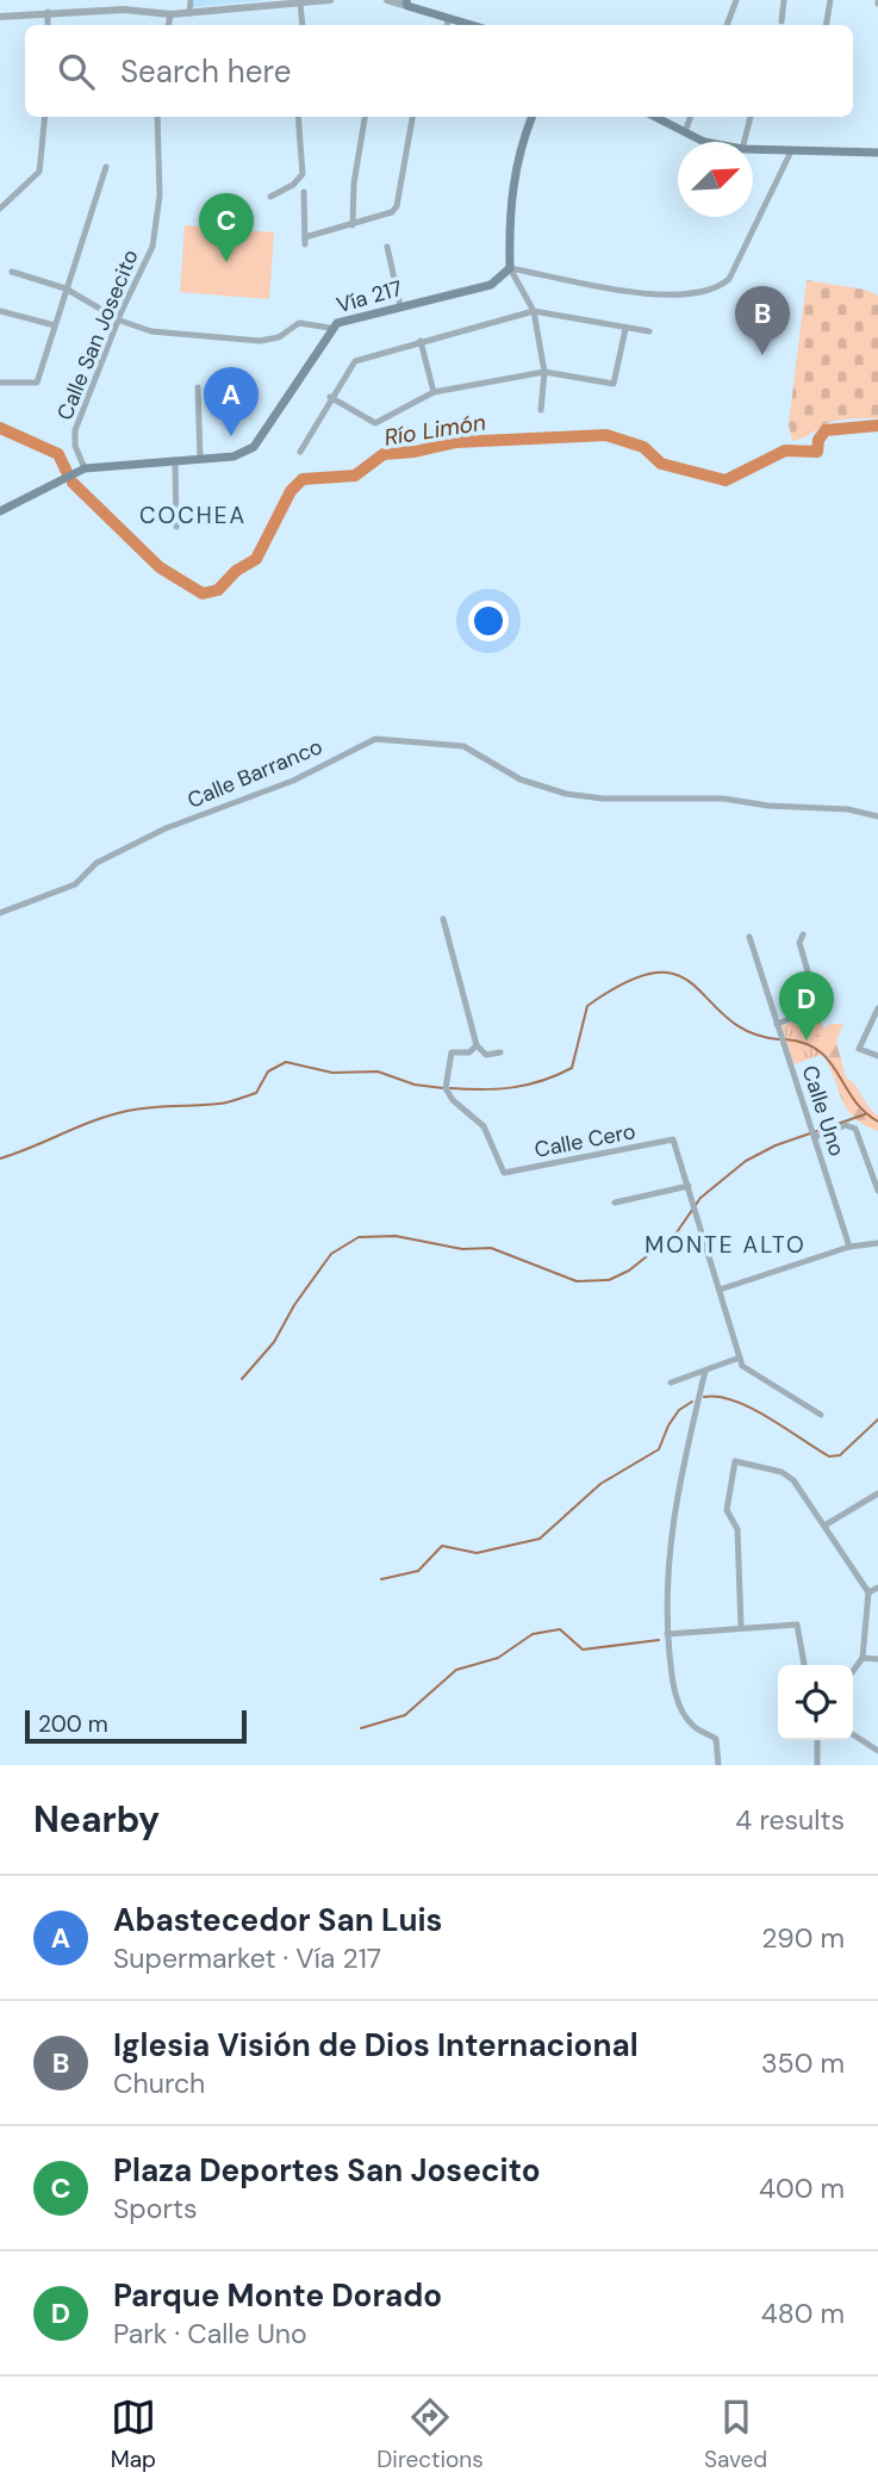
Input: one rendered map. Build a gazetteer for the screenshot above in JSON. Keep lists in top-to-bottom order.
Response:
{
  "streets": {
    "main road": ["Vía 217"],
    "street": [
      "Calle San Josecito",
      "Calle Barranco",
      "Calle Uno",
      "Calle Cero"
    ]
  },
  "crossings": [
    ["Vía 217", "Calle San Josecito"]
  ],
  "districts": ["COCHEA", "MONTE ALTO"],
  "water": ["Río Limón"],
  "scale_bar": "200 m",
  "north": "top right",
  "page": {
    "search": "Search here",
    "pins": [
      "C",
      "B",
      "A",
      "D"
    ],
    "scale": "200 m",
    "heading": ["Nearby", "4 results"],
    "list": [
      {
        "mark": "A",
        "name": "Abastecedor San Luis",
        "note": "Supermarket · Vía 217",
        "value": "290 m"
      },
      {
        "mark": "B",
        "name": "Iglesia Visión de Dios Internacional",
        "note": "Church",
        "value": "350 m"
      },
      {
        "mark": "C",
        "name": "Plaza Deportes San Josecito",
        "note": "Sports",
        "value": "400 m"
      },
      {
        "mark": "D",
        "name": "Parque Monte Dorado",
        "note": "Park · Calle Uno",
        "value": "480 m"
      }
    ],
    "nav": ["Map", "Directions", "Saved"]
  }
}
